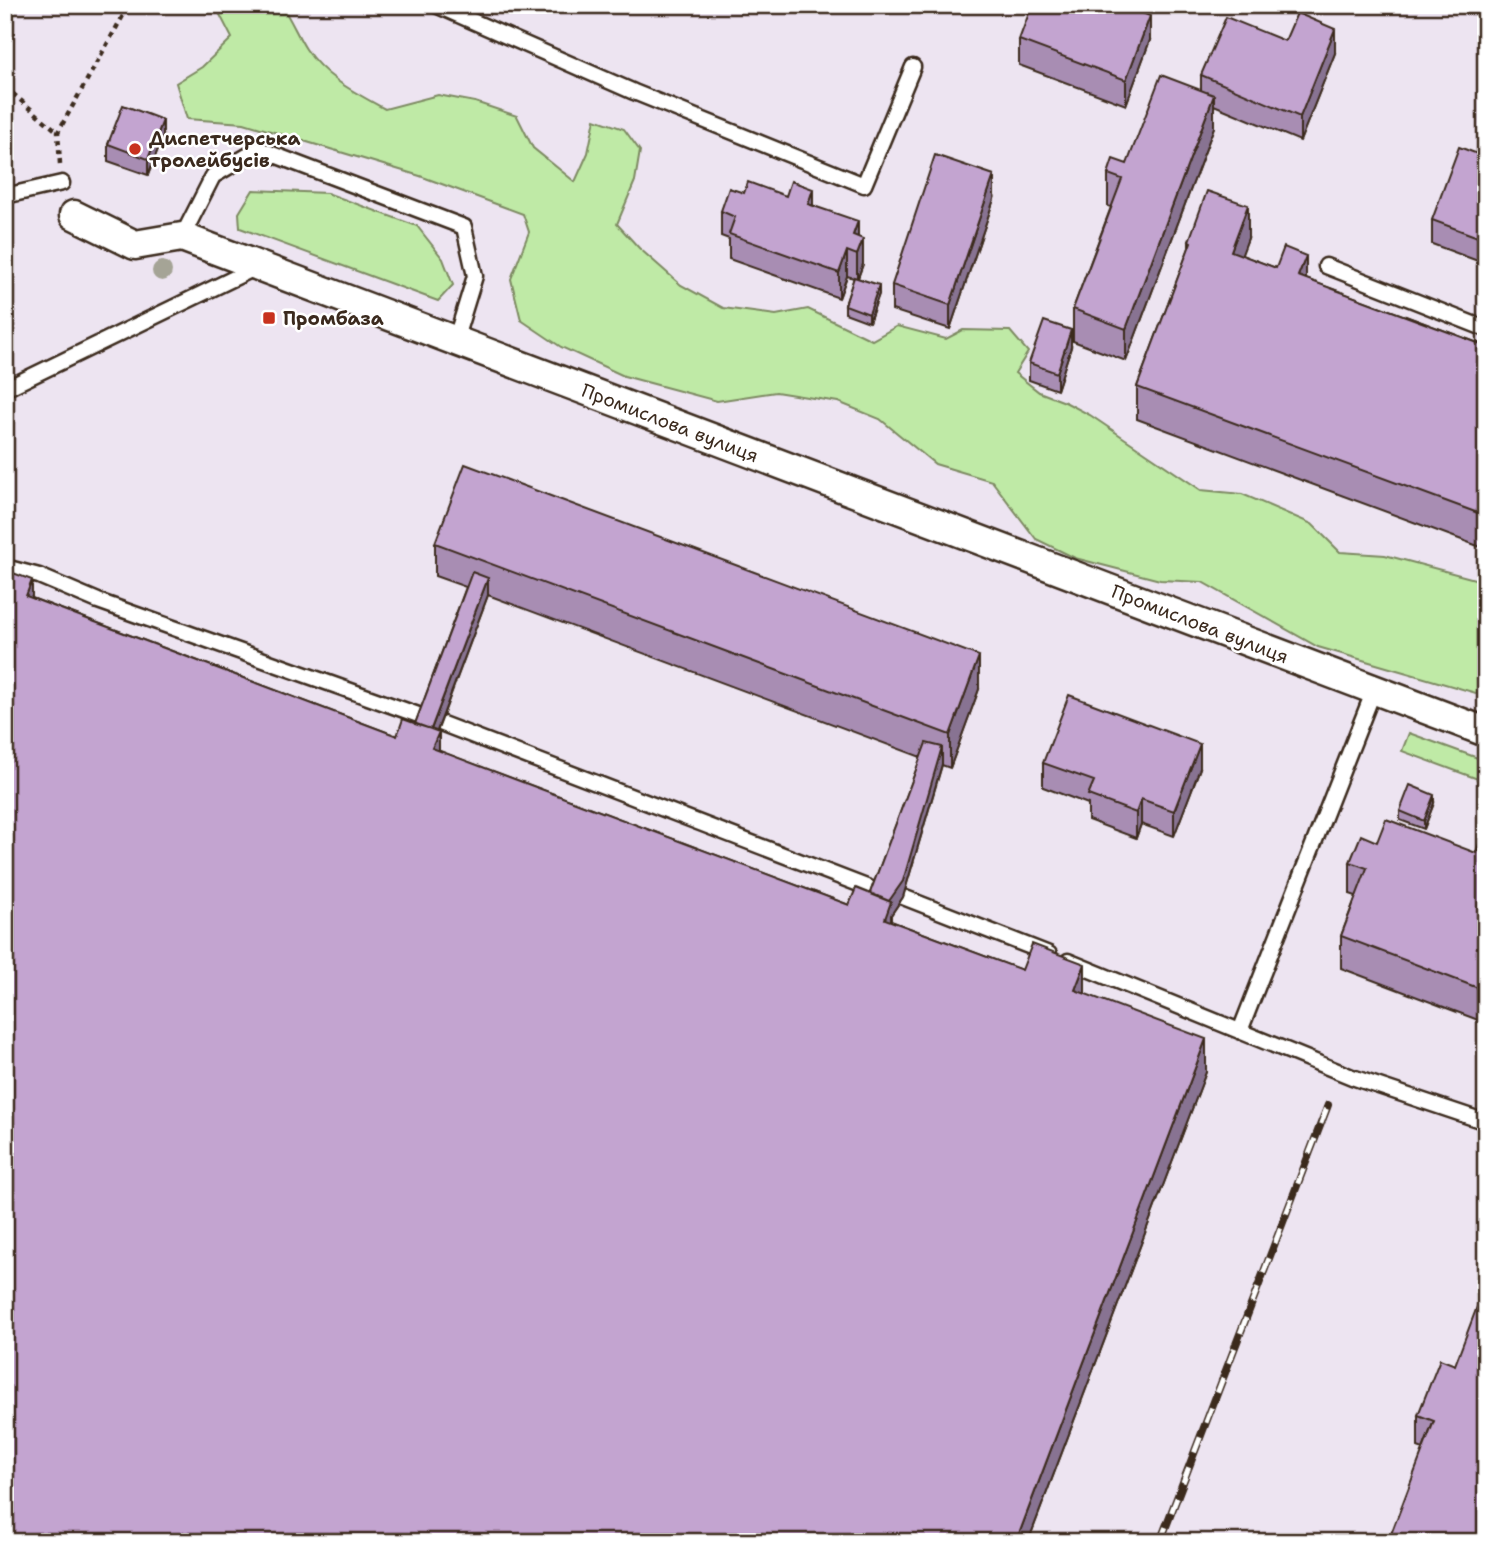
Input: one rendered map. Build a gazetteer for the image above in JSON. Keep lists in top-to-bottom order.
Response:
{
  "streets": {
    "street": ["Промислова вулиця"]
  },
  "places": {
    "other": ["Диспетчерська тролейбусів"],
    "transit": ["Промбаза"]
  }
}
